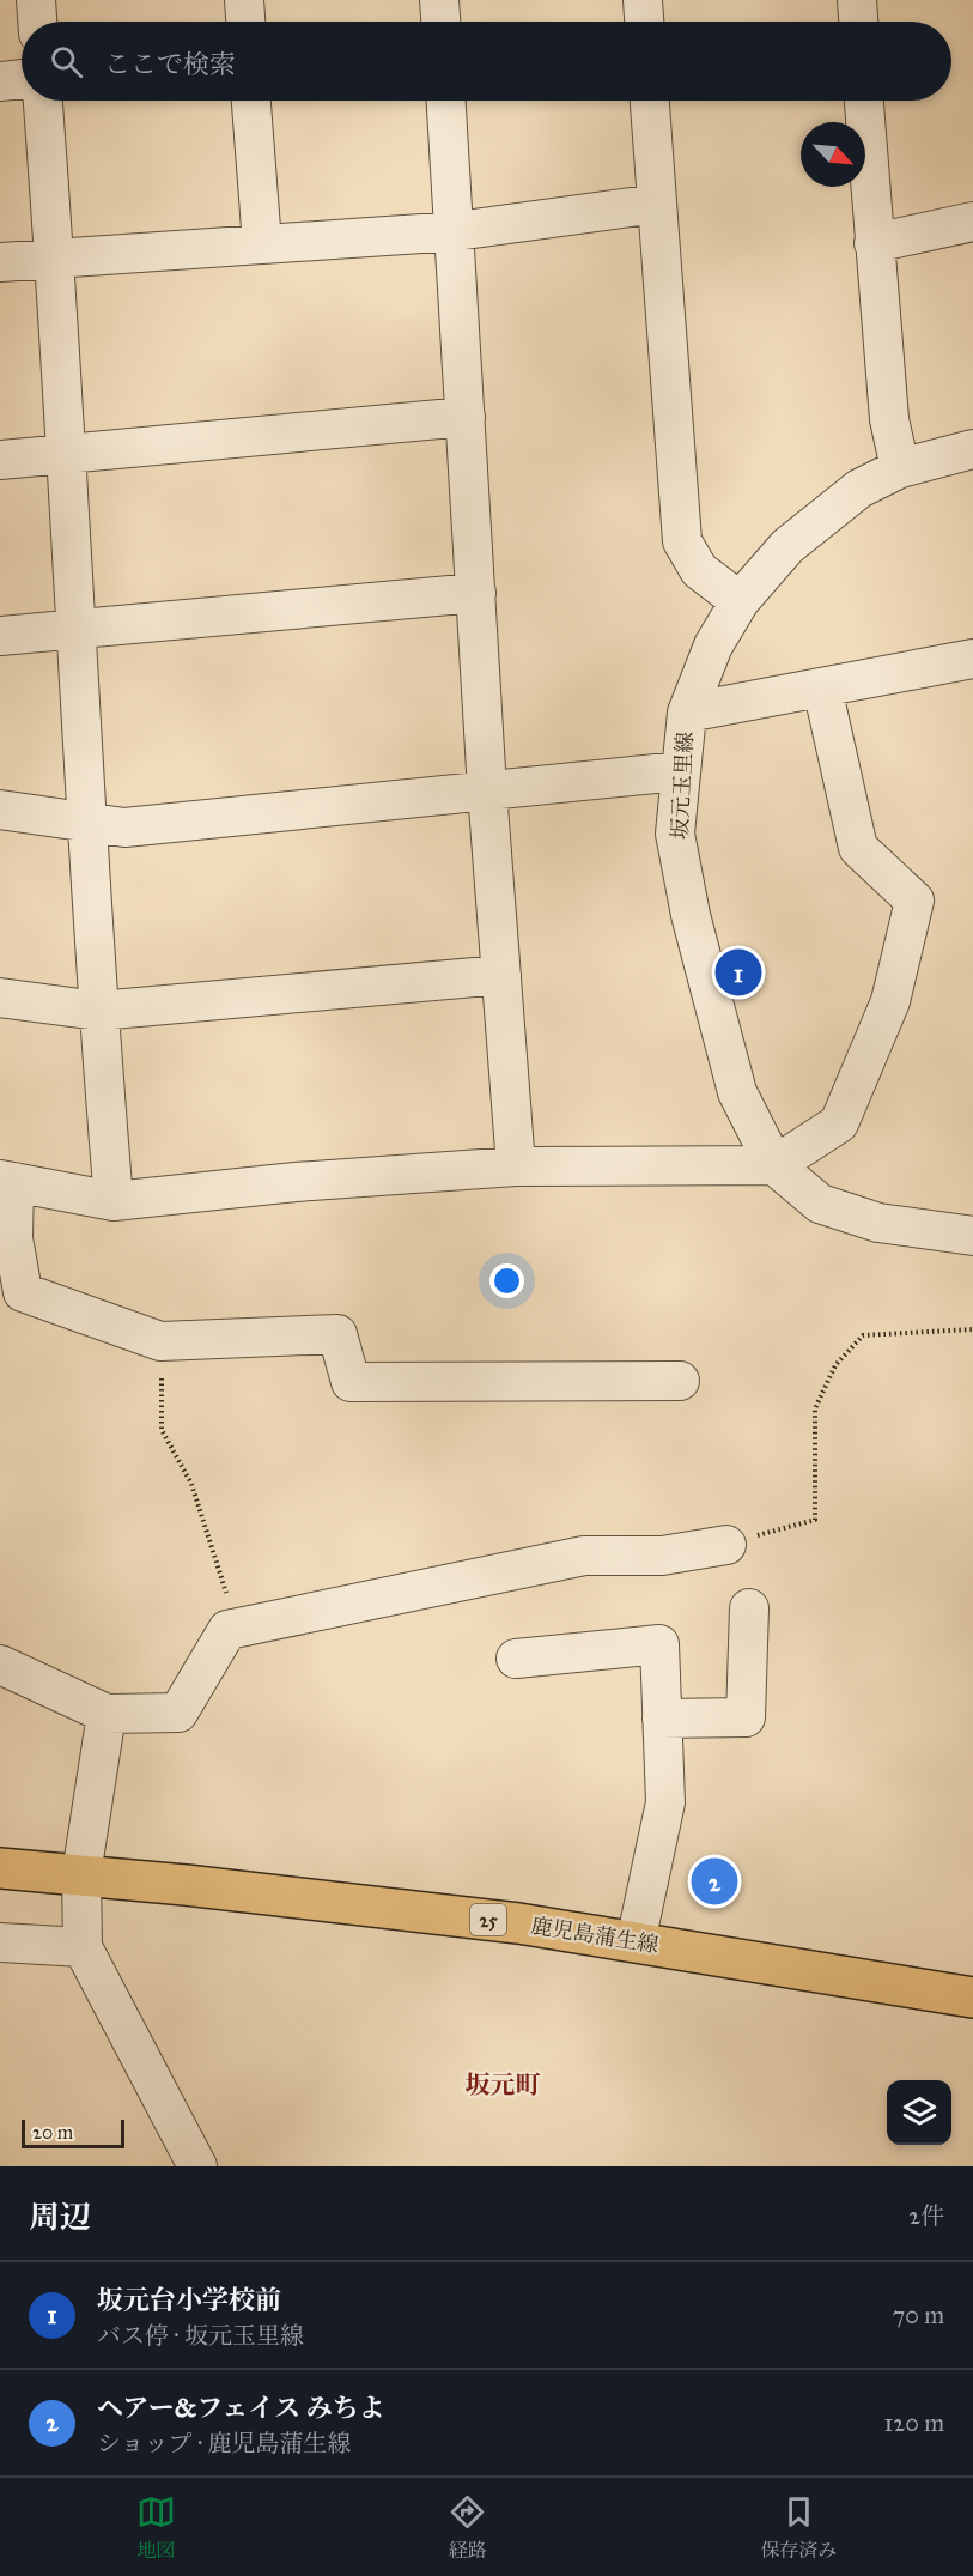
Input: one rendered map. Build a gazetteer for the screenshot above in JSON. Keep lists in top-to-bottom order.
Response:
{
  "streets": {
    "main road": ["25", "鹿児島蒲生線"],
    "street": ["坂元玉里線"]
  },
  "districts": ["坂元町"],
  "scale_bar": "20 m",
  "north": "bottom right",
  "page": {
    "search": "ここで検索",
    "pins": ["1", "2"],
    "scale": "20 m",
    "heading": ["周辺", "2件"],
    "list": [
      {
        "mark": "1",
        "name": "坂元台小学校前",
        "note": "バス停 · 坂元玉里線",
        "value": "70 m"
      },
      {
        "mark": "2",
        "name": "ヘアー&フェイス みちよ",
        "note": "ショップ · 鹿児島蒲生線",
        "value": "120 m"
      }
    ],
    "nav": ["地図", "経路", "保存済み"]
  }
}
